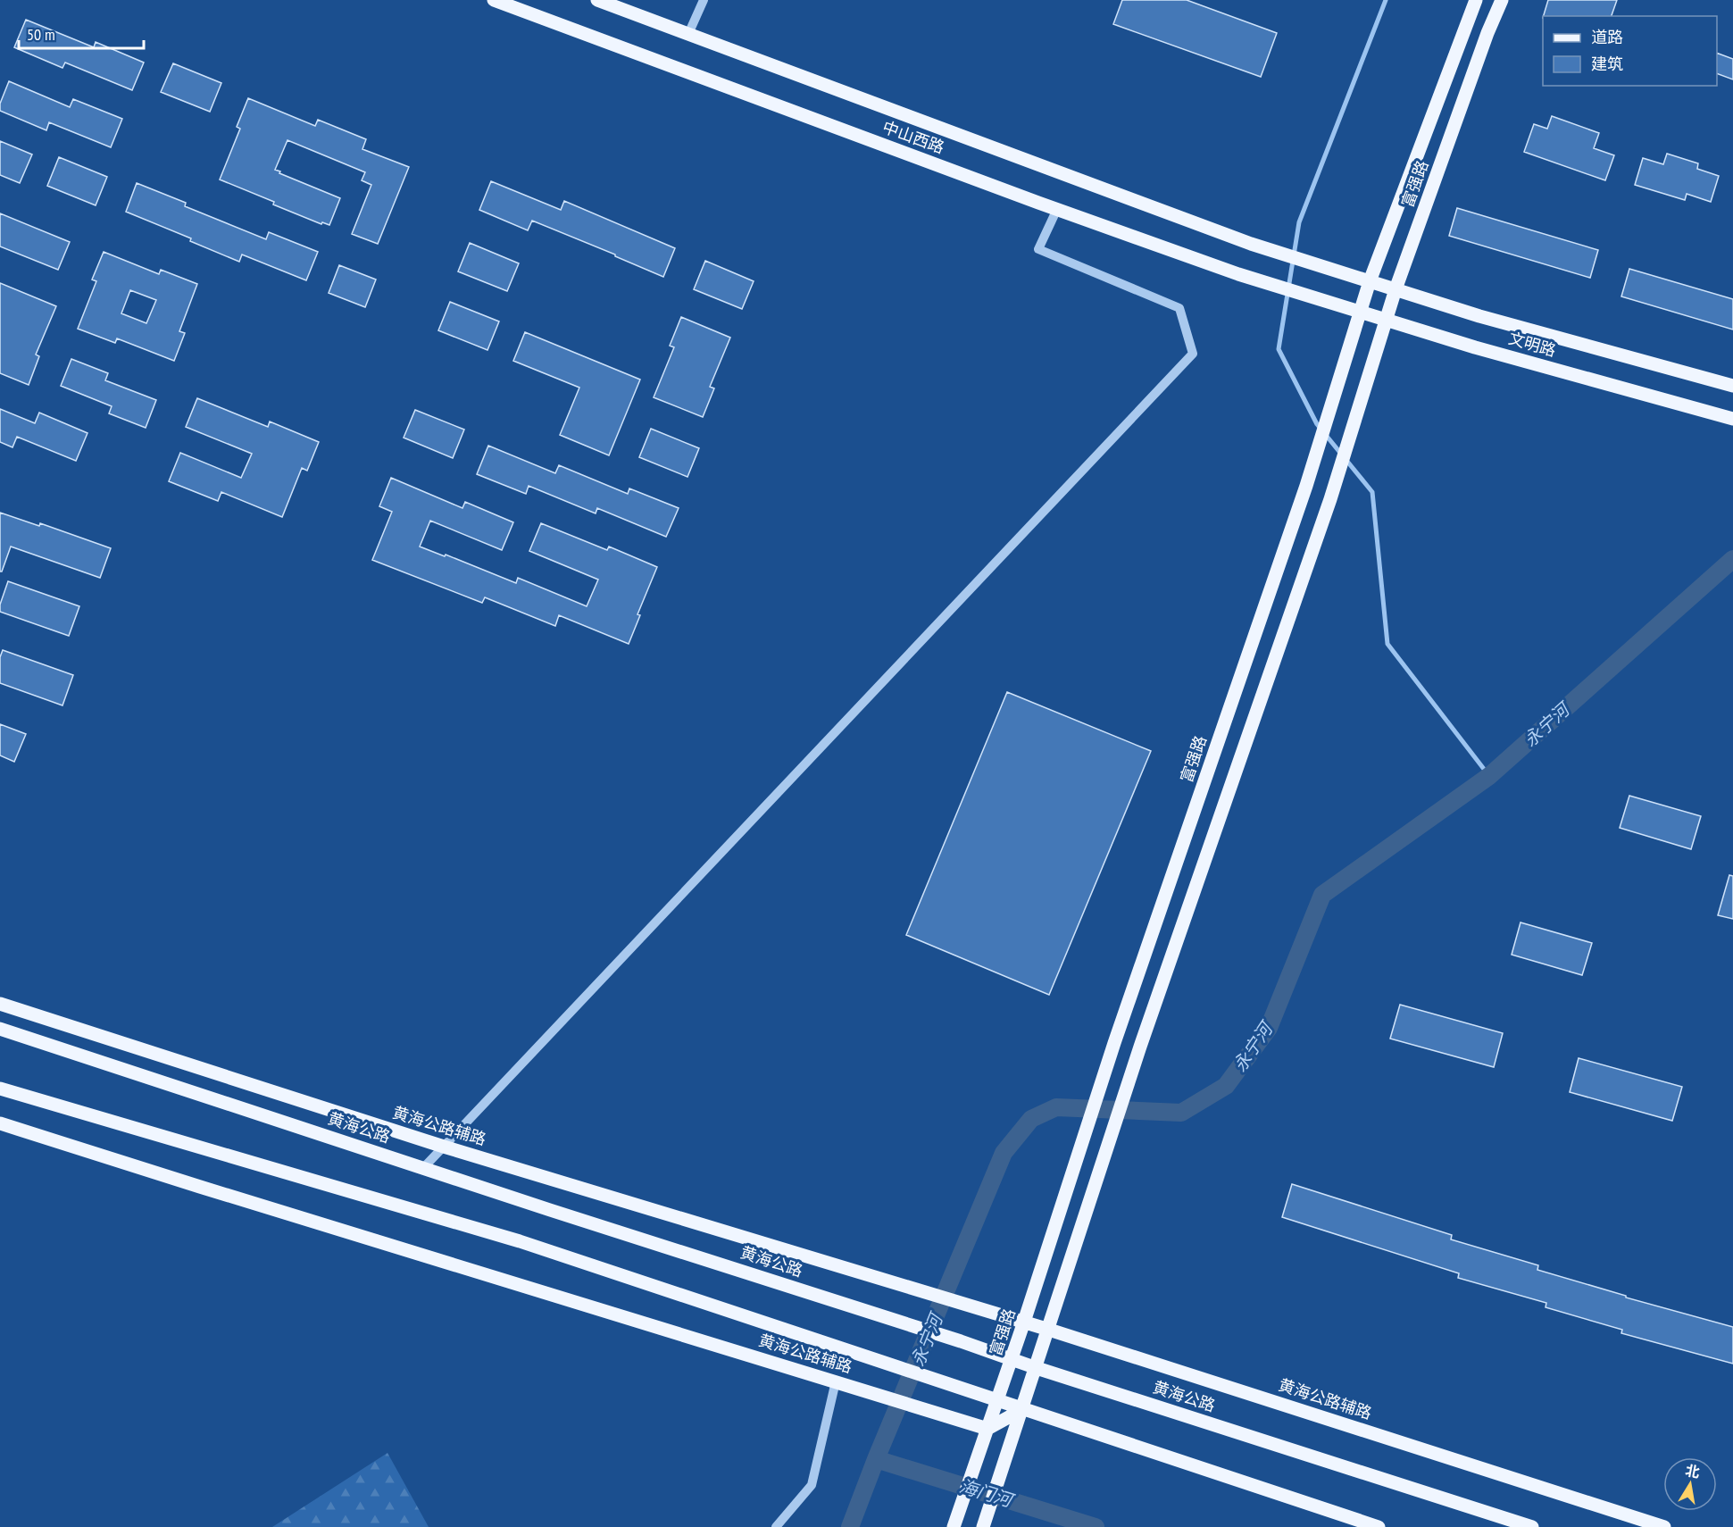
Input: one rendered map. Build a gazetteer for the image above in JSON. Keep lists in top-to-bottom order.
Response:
{
  "streets": {
    "main road": [
      "中山西路",
      "富强路",
      "文明路",
      "黄海公路辅路",
      "黄海公路"
    ]
  },
  "crossings": [
    ["中山西路", "文明路"],
    ["富强路", "文明路"],
    ["富强路", "黄海公路辅路"],
    ["富强路", "黄海公路"]
  ],
  "water": ["永宁河", "海门河"],
  "legend": ["道路", "建筑"],
  "scale_bar": "50 m",
  "north": "top"
}
